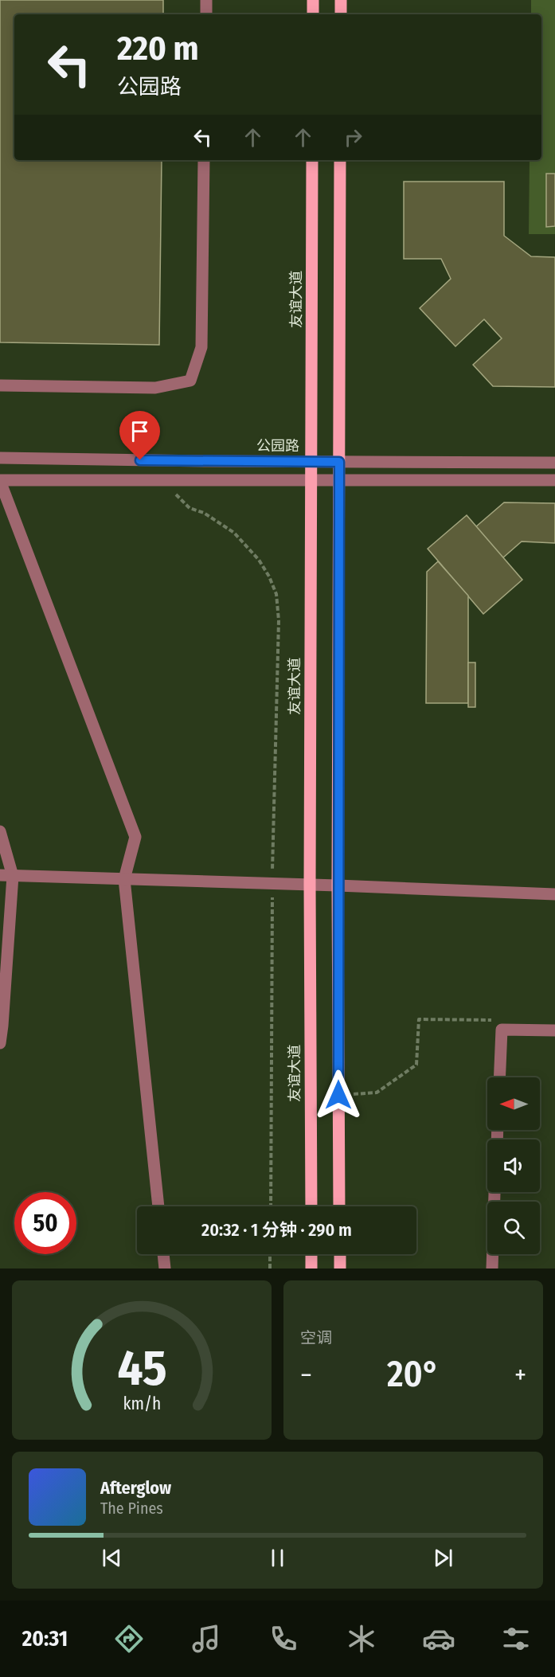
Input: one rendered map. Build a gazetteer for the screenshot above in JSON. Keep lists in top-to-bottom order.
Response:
{
  "streets": {
    "main road": ["友谊大道"],
    "street": ["公园路"]
  },
  "crossings": [
    ["友谊大道", "公园路"]
  ],
  "north": "left",
  "page": {
    "turn": ["220 m", "公园路"],
    "limit": "50",
    "trip": "20:32 · 1 分钟 · 290 m",
    "tile": "空调",
    "heat": ["−", "20°", "+"],
    "song": ["Afterglow", "The Pines"],
    "tabs": "20:31",
    "gauge": ["45", "km/h"]
  }
}
